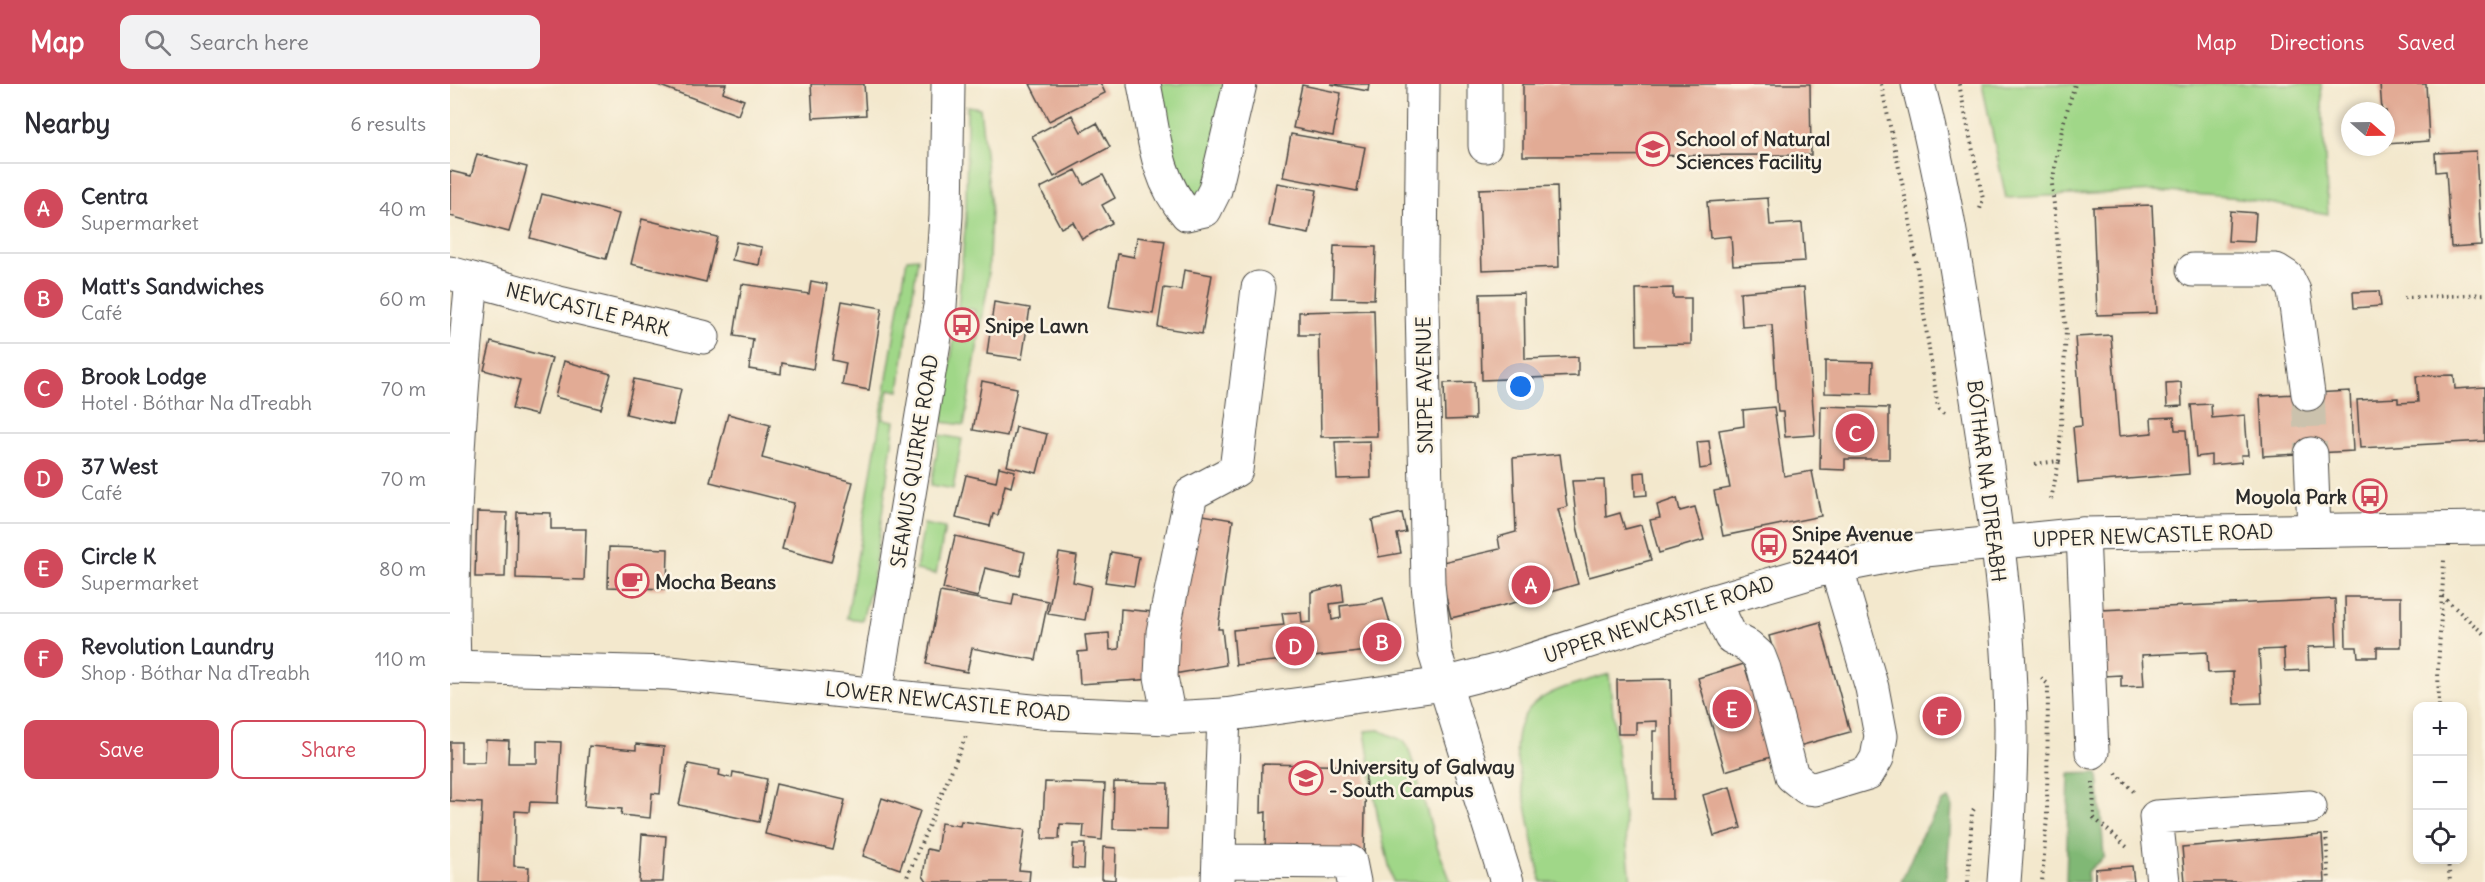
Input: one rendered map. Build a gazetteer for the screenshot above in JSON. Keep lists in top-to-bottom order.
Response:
{
  "streets": {
    "main road": [
      "NEWCASTLE PARK",
      "SNIPE AVENUE",
      "SEAMUS QUIRKE ROAD",
      "BÓTHAR NA DTREABH",
      "UPPER NEWCASTLE ROAD",
      "LOWER NEWCASTLE ROAD"
    ]
  },
  "crossings": [
    ["NEWCASTLE PARK", "LOWER NEWCASTLE ROAD"],
    ["SNIPE AVENUE", "UPPER NEWCASTLE ROAD"],
    ["SNIPE AVENUE", "LOWER NEWCASTLE ROAD"],
    ["SEAMUS QUIRKE ROAD", "LOWER NEWCASTLE ROAD"],
    ["BÓTHAR NA DTREABH", "UPPER NEWCASTLE ROAD"],
    ["UPPER NEWCASTLE ROAD", "LOWER NEWCASTLE ROAD"]
  ],
  "places": {
    "school or university": ["School of Natural Sciences Facility", "University of Galway - South Campus"],
    "bus stop": ["Snipe Lawn", "Moyola Park", "Snipe Avenue 524401"],
    "cafe": ["Mocha Beans"]
  },
  "north": "right",
  "page": {
    "header": "Map",
    "search": "Search here",
    "nav": ["Map", "Directions", "Saved"],
    "heading": ["Nearby", "6 results"],
    "list": [
      {
        "mark": "A",
        "name": "Centra",
        "note": "Supermarket",
        "value": "40 m"
      },
      {
        "mark": "B",
        "name": "Matt's Sandwiches",
        "note": "Café",
        "value": "60 m"
      },
      {
        "mark": "C",
        "name": "Brook Lodge",
        "note": "Hotel · Bóthar Na dTreabh",
        "value": "70 m"
      },
      {
        "mark": "D",
        "name": "37 West",
        "note": "Café",
        "value": "70 m"
      },
      {
        "mark": "E",
        "name": "Circle K",
        "note": "Supermarket",
        "value": "80 m"
      },
      {
        "mark": "F",
        "name": "Revolution Laundry",
        "note": "Shop · Bóthar Na dTreabh",
        "value": "110 m"
      }
    ],
    "pins": [
      "C",
      "A",
      "B",
      "D",
      "E",
      "F"
    ],
    "buttons": ["Save", "Share"],
    "map_buttons": ["+", "−"]
  }
}
